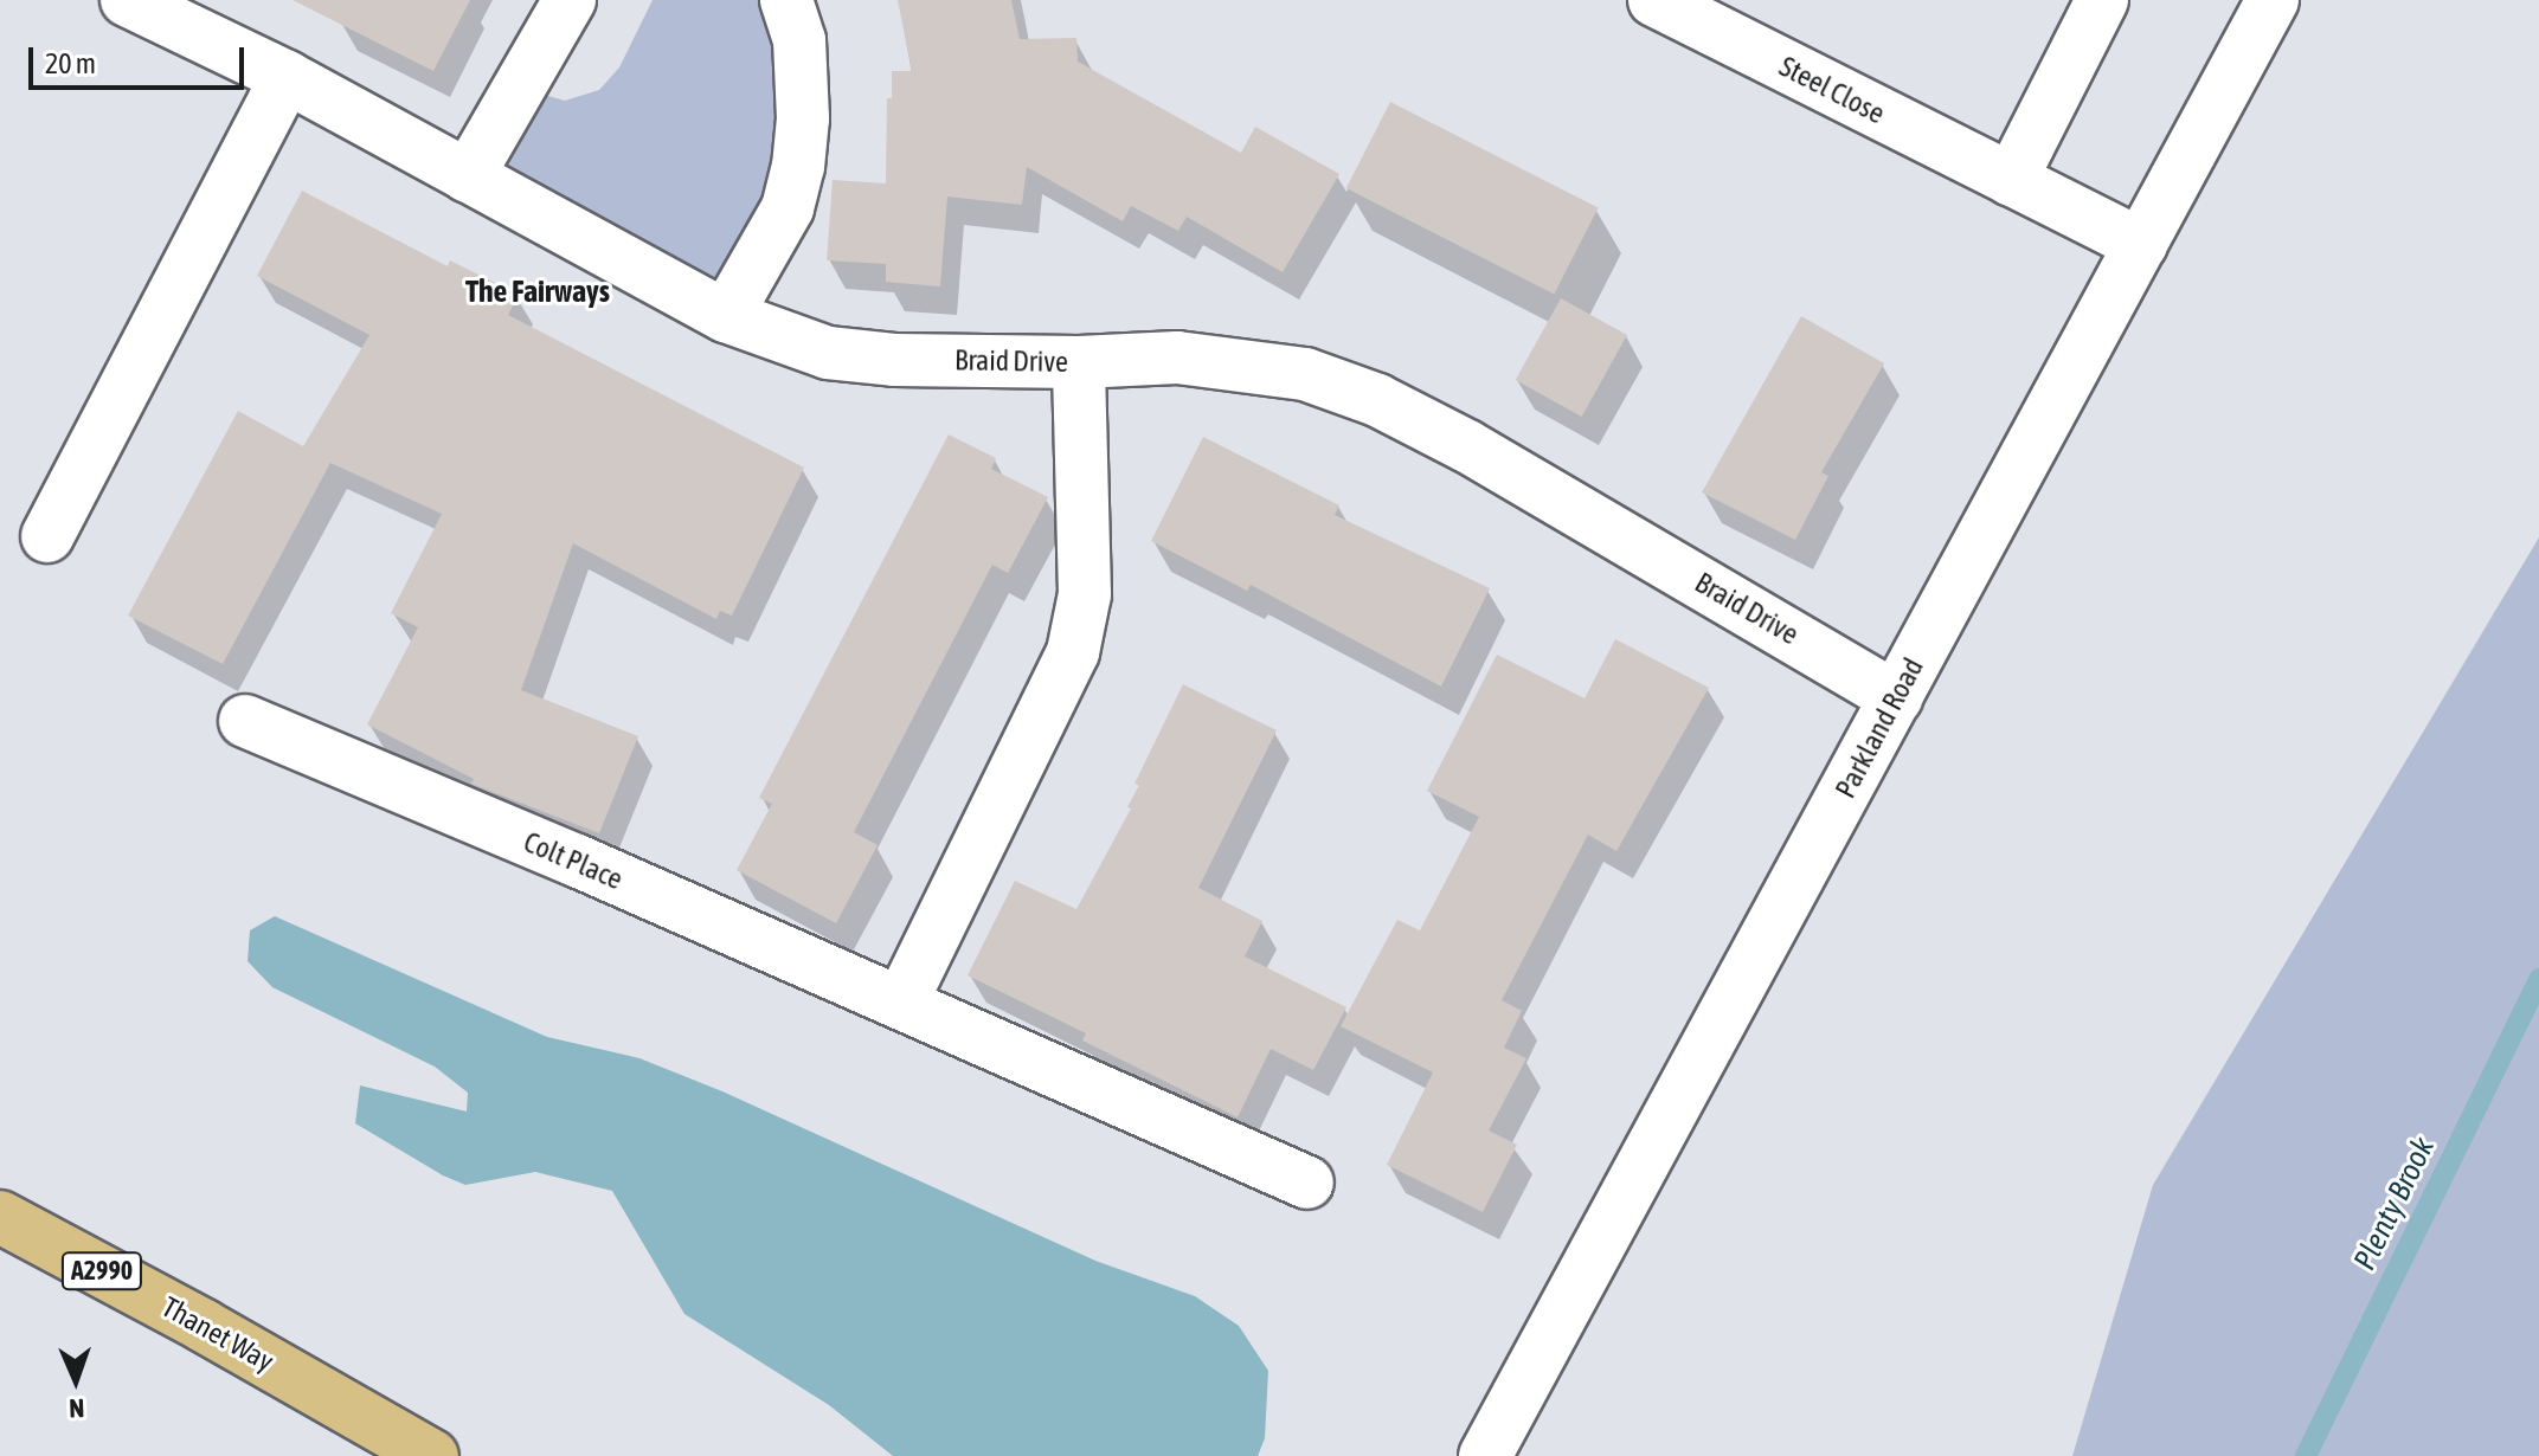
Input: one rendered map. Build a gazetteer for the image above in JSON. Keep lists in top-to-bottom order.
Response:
{
  "streets": {
    "main road": ["A2990", "Thanet Way"],
    "street": [
      "Steel Close",
      "Braid Drive",
      "Parkland Road",
      "Colt Place"
    ]
  },
  "crossings": [
    ["Steel Close", "Parkland Road"],
    ["Braid Drive", "Parkland Road"]
  ],
  "districts": ["The Fairways"],
  "water": ["Plenty Brook"],
  "scale_bar": "20 m",
  "north": "bottom"
}
